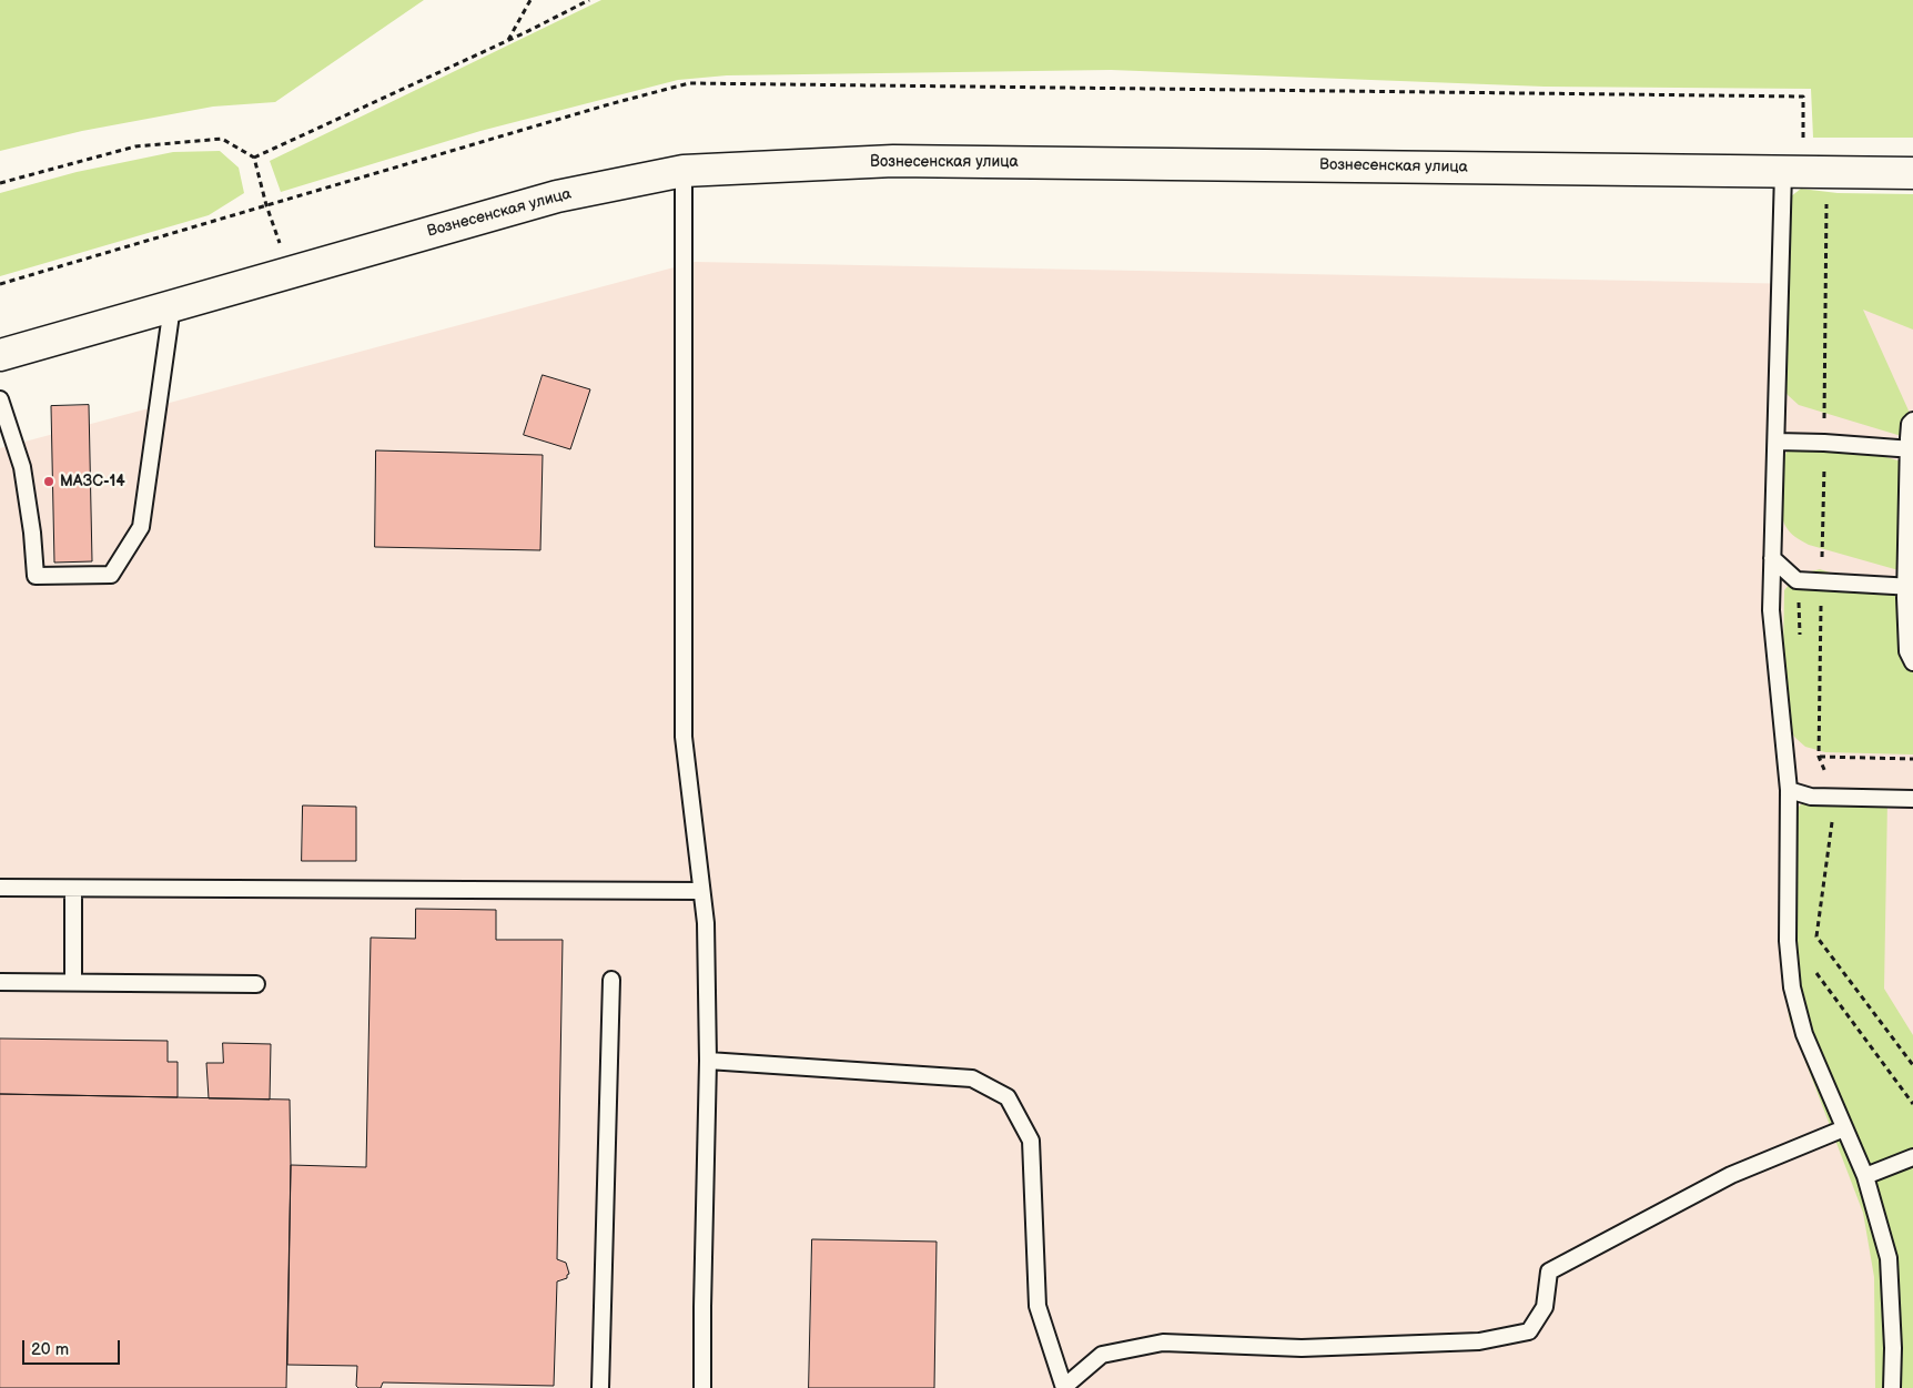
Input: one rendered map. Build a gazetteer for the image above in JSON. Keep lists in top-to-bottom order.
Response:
{
  "streets": {
    "main road": ["Вознесенская улица"]
  },
  "places": ["МАЗС-14"],
  "scale_bar": "20 m"
}
